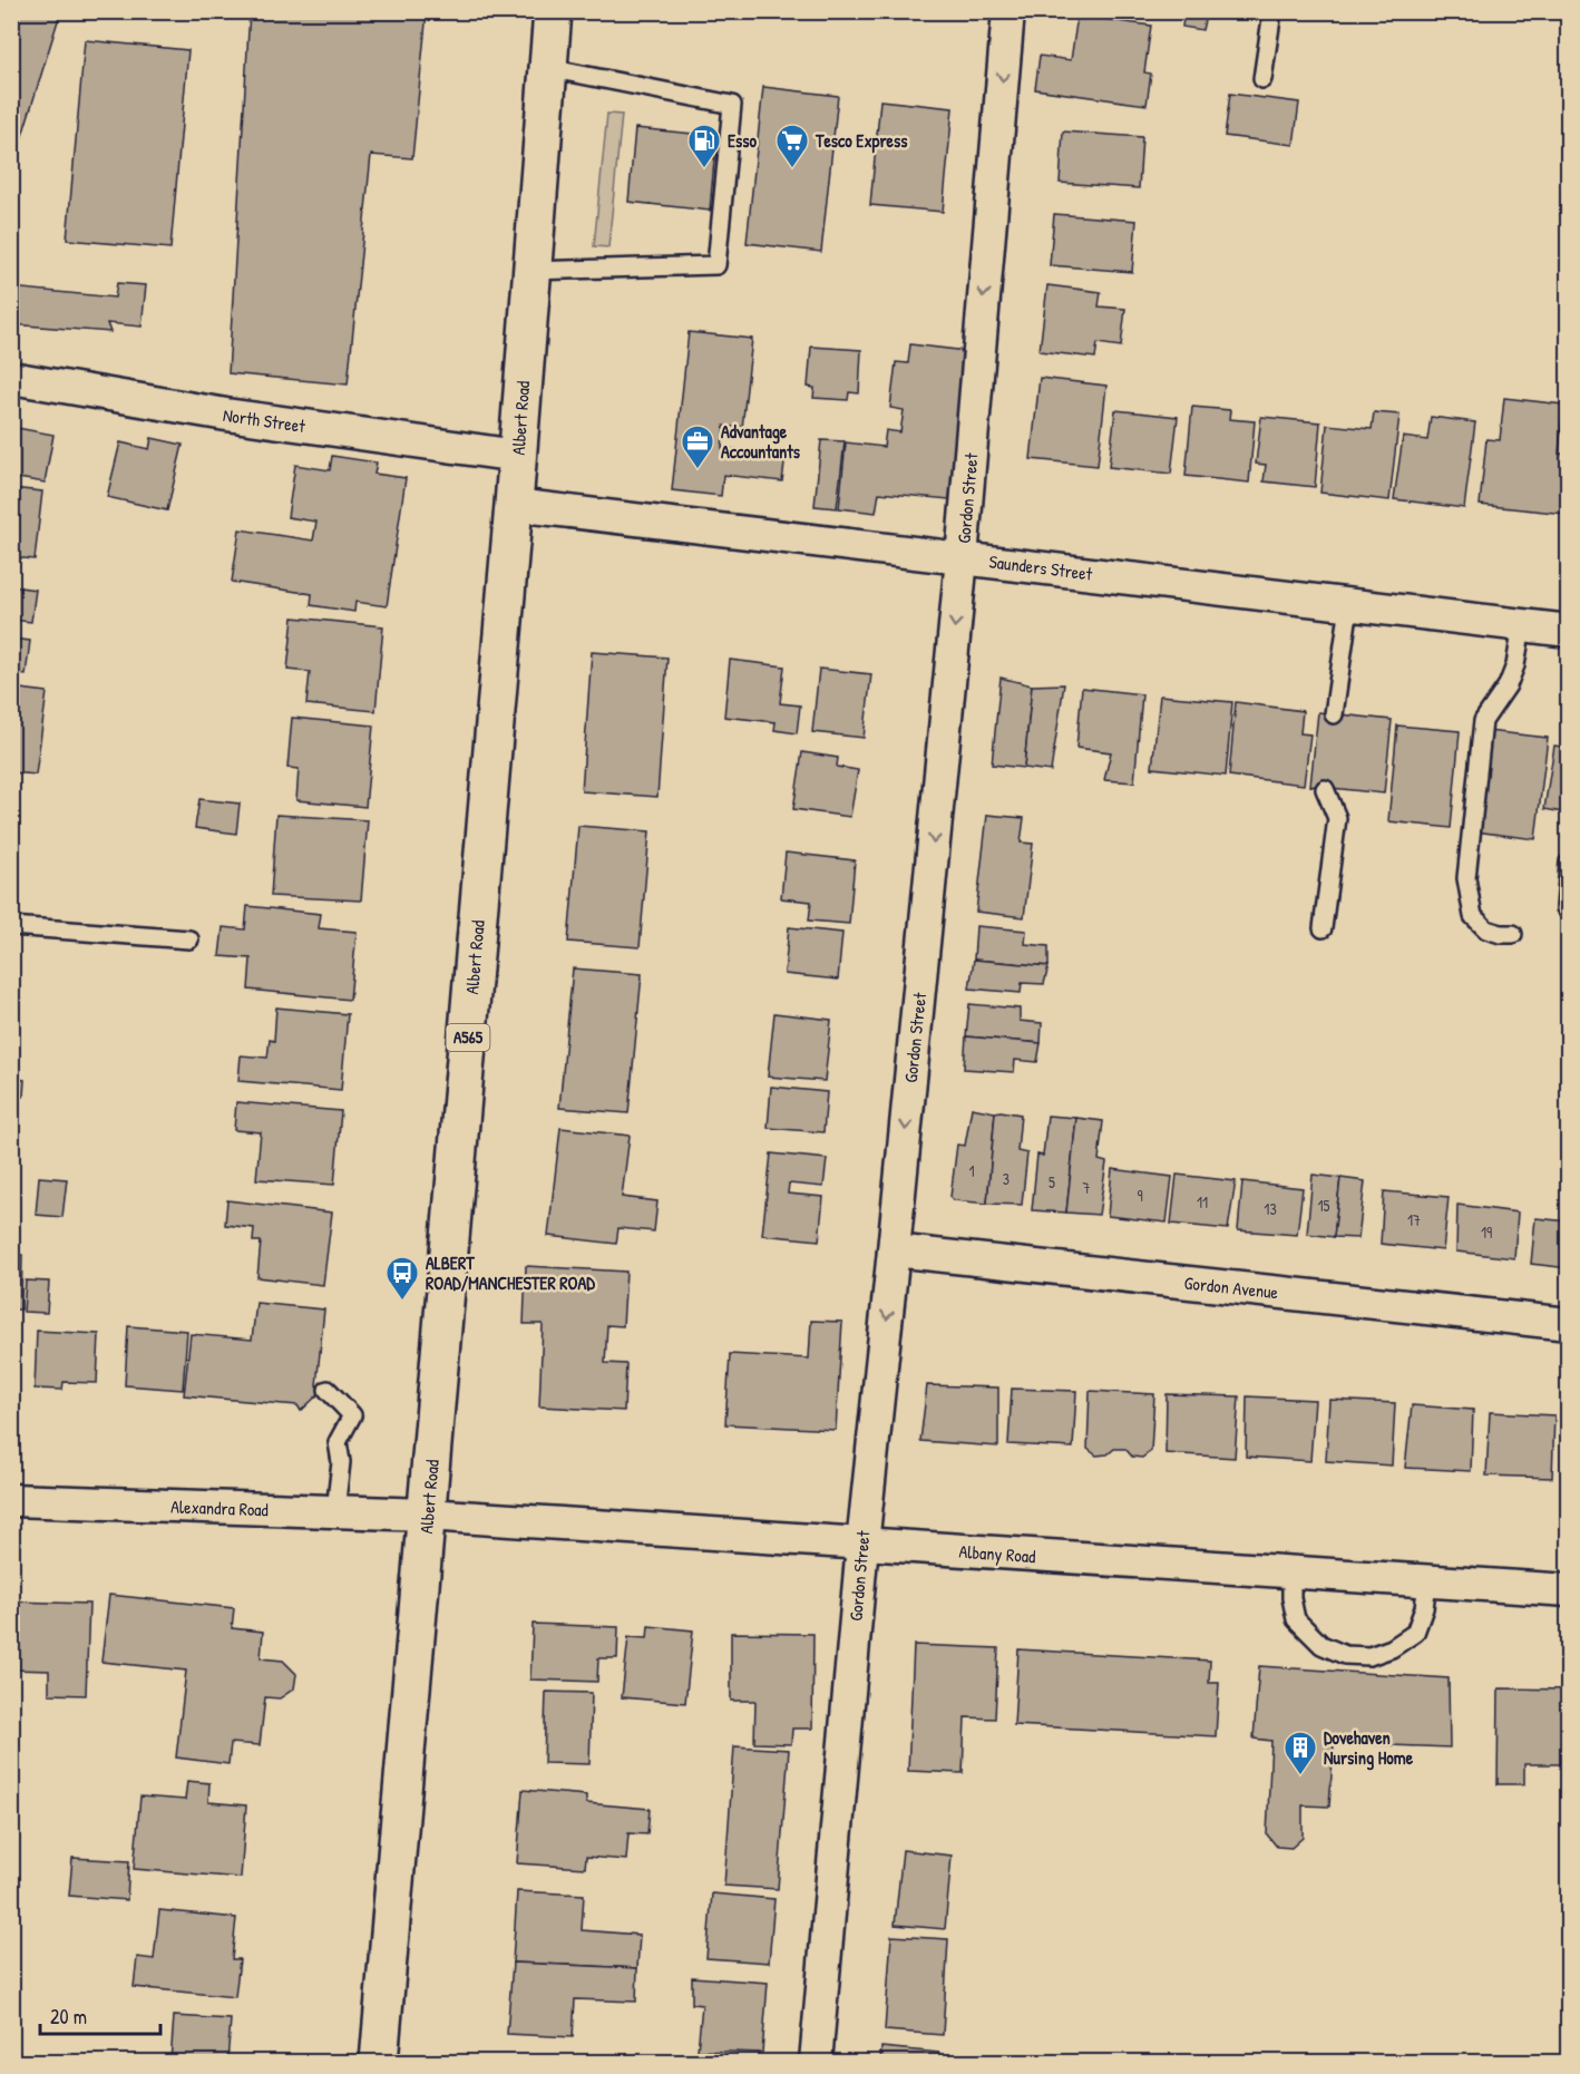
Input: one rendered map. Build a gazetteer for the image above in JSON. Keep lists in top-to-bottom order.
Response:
{
  "streets": {
    "highway": ["Albert Road", "A565"],
    "street": [
      "North Street",
      "Gordon Street",
      "Saunders Street",
      "Gordon Avenue",
      "Alexandra Road",
      "Albany Road"
    ]
  },
  "crossings": [
    ["Albert Road", "North Street"],
    ["Albert Road", "Saunders Street"],
    ["Albert Road", "Alexandra Road"],
    ["Albert Road", "Albany Road"],
    ["Gordon Street", "Saunders Street"],
    ["Gordon Street", "Gordon Avenue"],
    ["Gordon Street", "Albany Road"],
    ["Alexandra Road", "Albany Road"]
  ],
  "one_way": ["Gordon Street"],
  "places": {
    "fuel station": ["Esso"],
    "supermarket": ["Tesco Express"],
    "office": ["Advantage Accountants"],
    "bus stop": ["ALBERT ROAD/MANCHESTER ROAD"],
    "building": ["Dovehaven Nursing Home"]
  },
  "house_numbers": [
    "1",
    "3",
    "5",
    "7",
    "9",
    "11",
    "15",
    "13",
    "17",
    "19"
  ],
  "scale_bar": "20 m"
}
